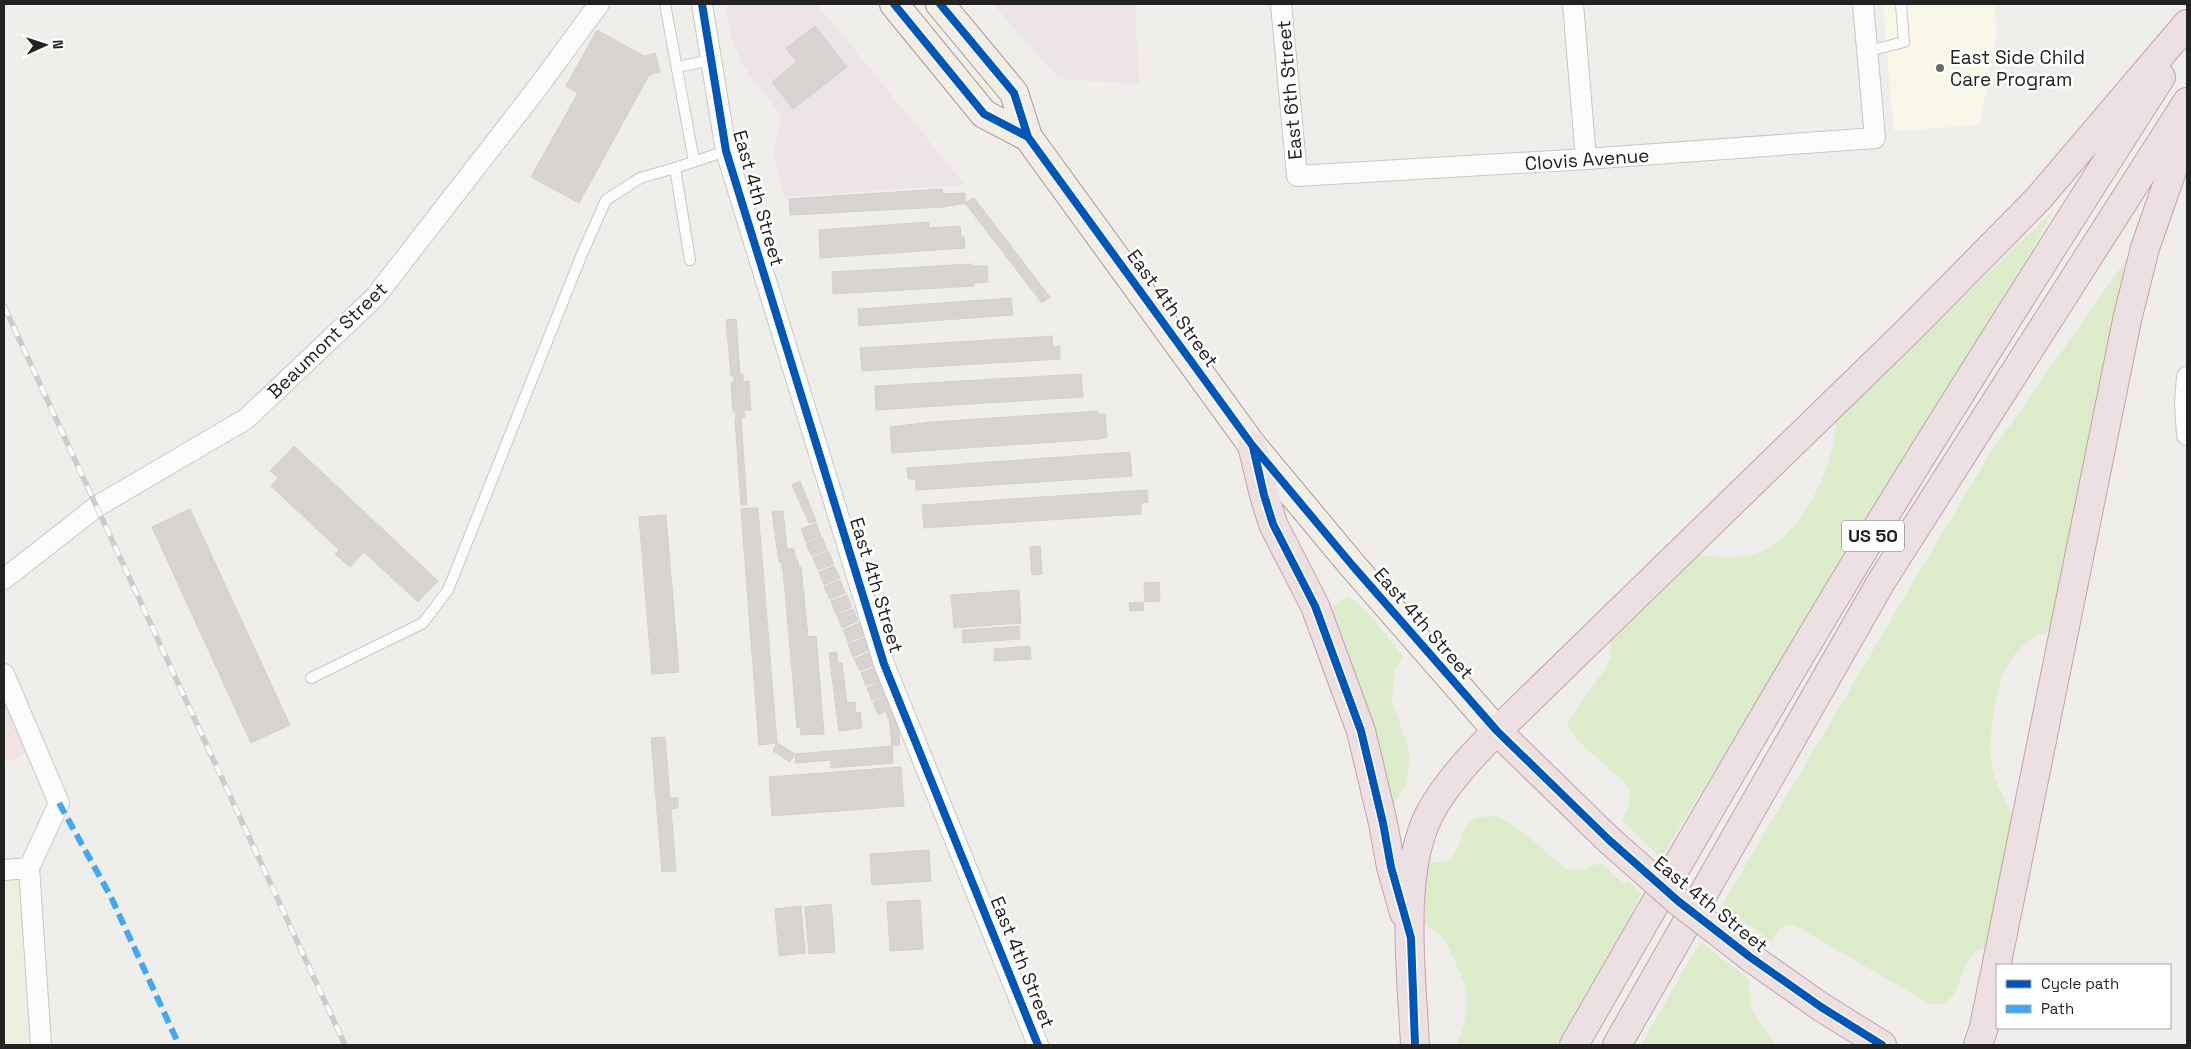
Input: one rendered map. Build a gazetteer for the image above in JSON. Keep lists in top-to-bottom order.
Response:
{
  "streets": {
    "highway": ["East 4th Street", "US 50"],
    "street": ["East 6th Street", "Clovis Avenue", "Beaumont Street"]
  },
  "crossings": [
    ["East 6th Street", "Clovis Avenue"]
  ],
  "places": ["East Side Child Care Program"],
  "legend": ["Cycle path", "Path"],
  "north": "right"
}
